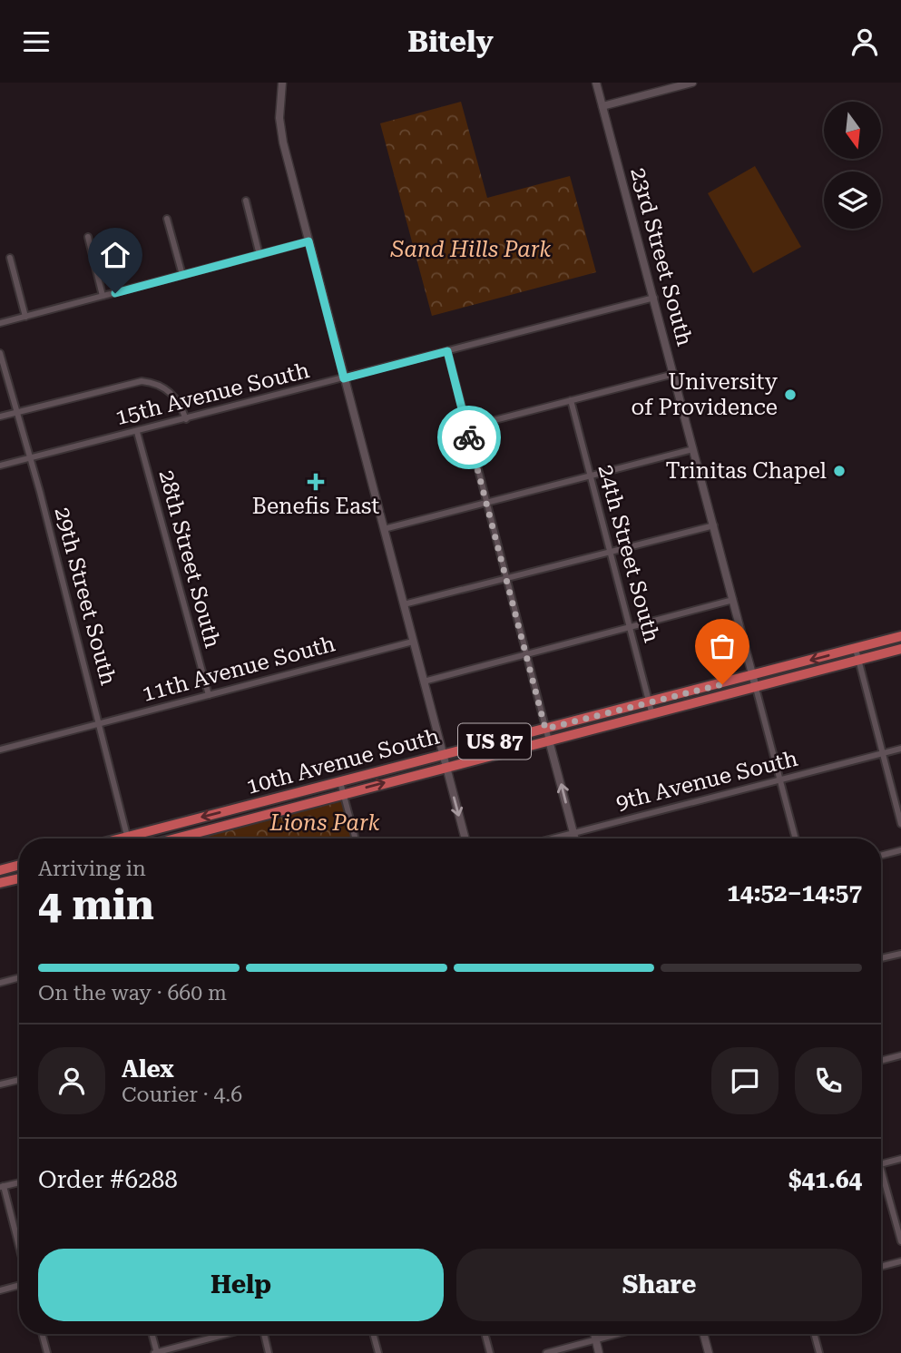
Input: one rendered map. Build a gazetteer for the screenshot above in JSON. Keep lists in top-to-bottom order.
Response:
{
  "streets": {
    "highway": ["US 87", "10th Avenue South"],
    "street": [
      "23rd Street South",
      "15th Avenue South",
      "24th Street South",
      "28th Street South",
      "29th Street South",
      "11th Avenue South",
      "9th Avenue South"
    ]
  },
  "crossings": [
    ["23rd Street South", "15th Avenue South"],
    ["23rd Street South", "10th Avenue South"],
    ["23rd Street South", "9th Avenue South"],
    ["15th Avenue South", "28th Street South"],
    ["15th Avenue South", "29th Street South"],
    ["24th Street South", "10th Avenue South"],
    ["28th Street South", "11th Avenue South"],
    ["29th Street South", "11th Avenue South"],
    ["29th Street South", "10th Avenue South"]
  ],
  "parks": ["Sand Hills Park", "Lions Park"],
  "places": {
    "other": ["University of Providence", "Trinitas Chapel"],
    "health": ["Benefis East"]
  },
  "north": "bottom",
  "page": {
    "header": "Bitely",
    "heading": ["4 min", "Arriving in", "14:52–14:57"],
    "panel": [
      "Alex",
      "Courier · 4.6",
      "Order #6288",
      "$41.64"
    ],
    "bar": "On the way · 660 m",
    "buttons": ["Help", "Share"]
  }
}
